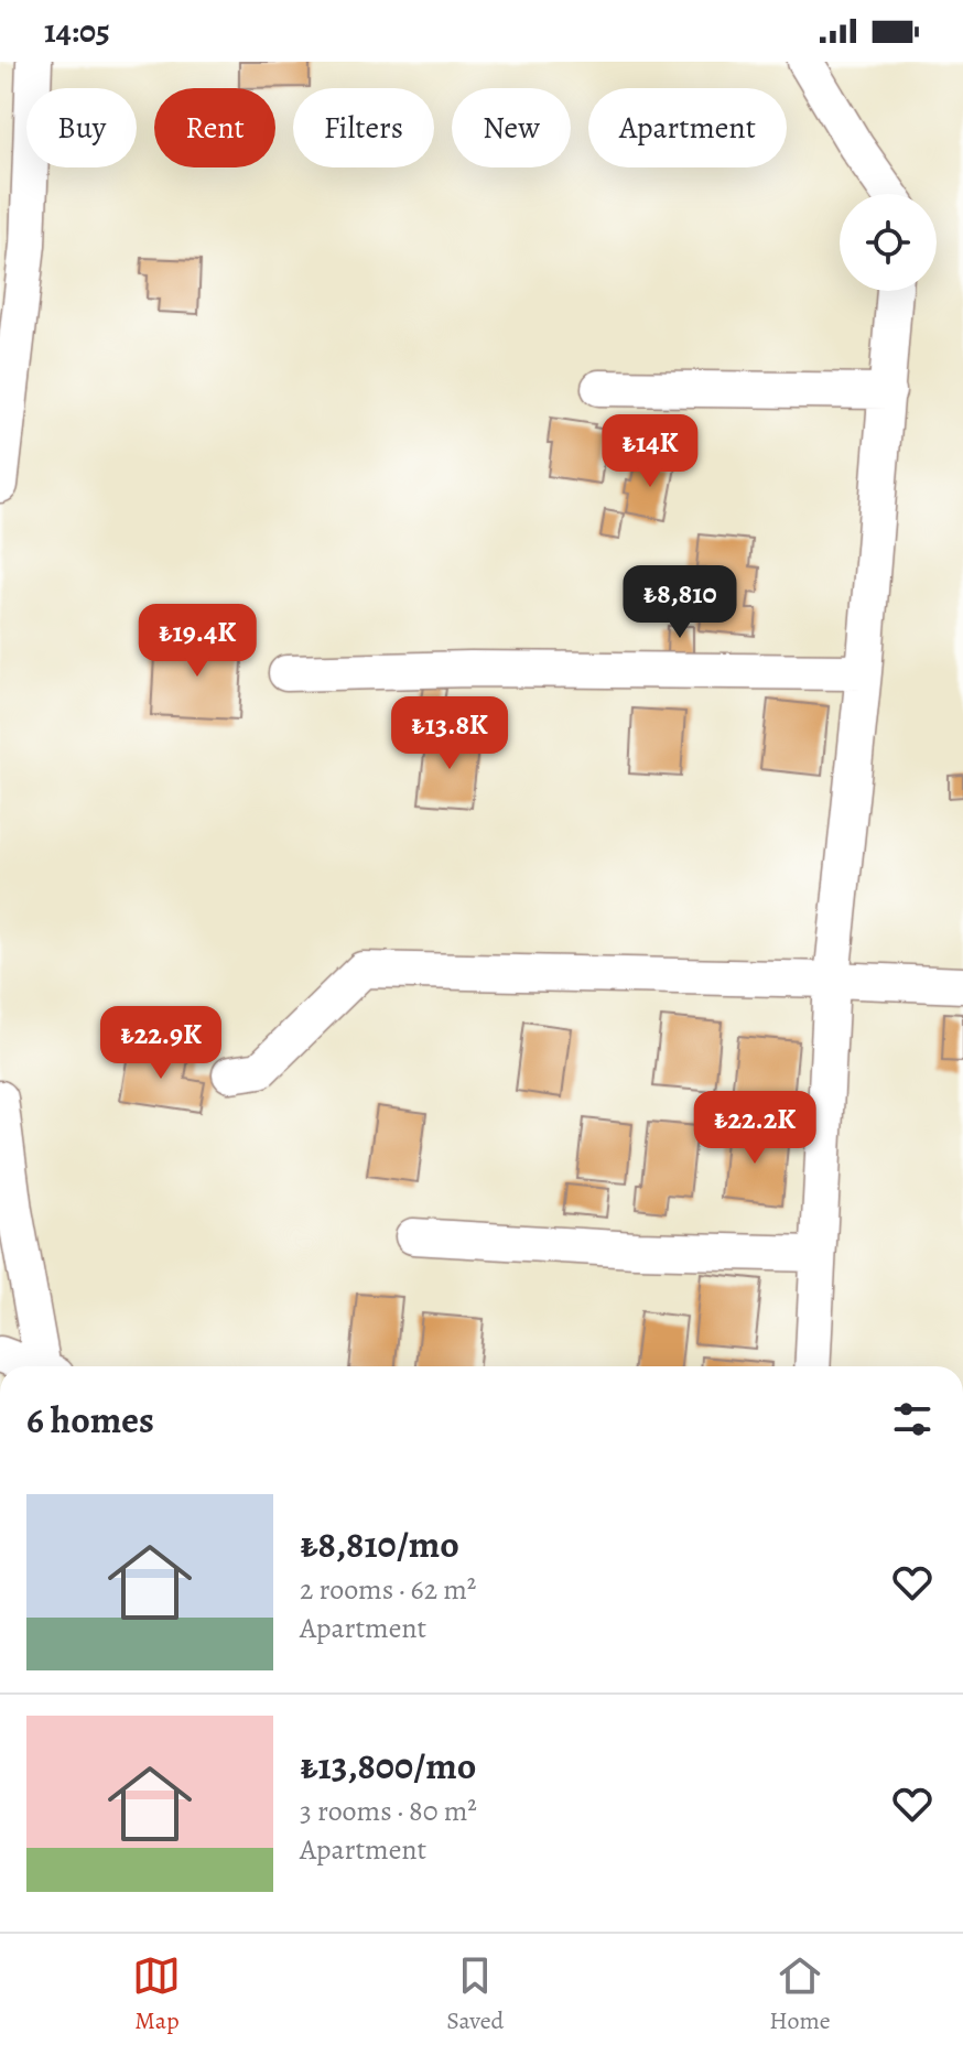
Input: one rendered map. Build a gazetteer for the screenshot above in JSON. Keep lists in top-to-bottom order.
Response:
{
  "page": {
    "status": "14:05",
    "chip": [
      "Buy",
      "Rent",
      "Filters",
      "New",
      "Apartment"
    ],
    "price": [
      "₺14K",
      "₺8,810",
      "₺19.4K",
      "₺13.8K",
      "₺22.9K",
      "₺22.2K"
    ],
    "heading": "6 homes",
    "list": [
      {
        "name": "₺8,810/mo",
        "note": "2 rooms · 62 m² · Apartment"
      },
      {
        "name": "₺13,800/mo",
        "note": "3 rooms · 80 m² · Apartment"
      }
    ],
    "tabs": ["Map", "Saved", "Home"]
  }
}
